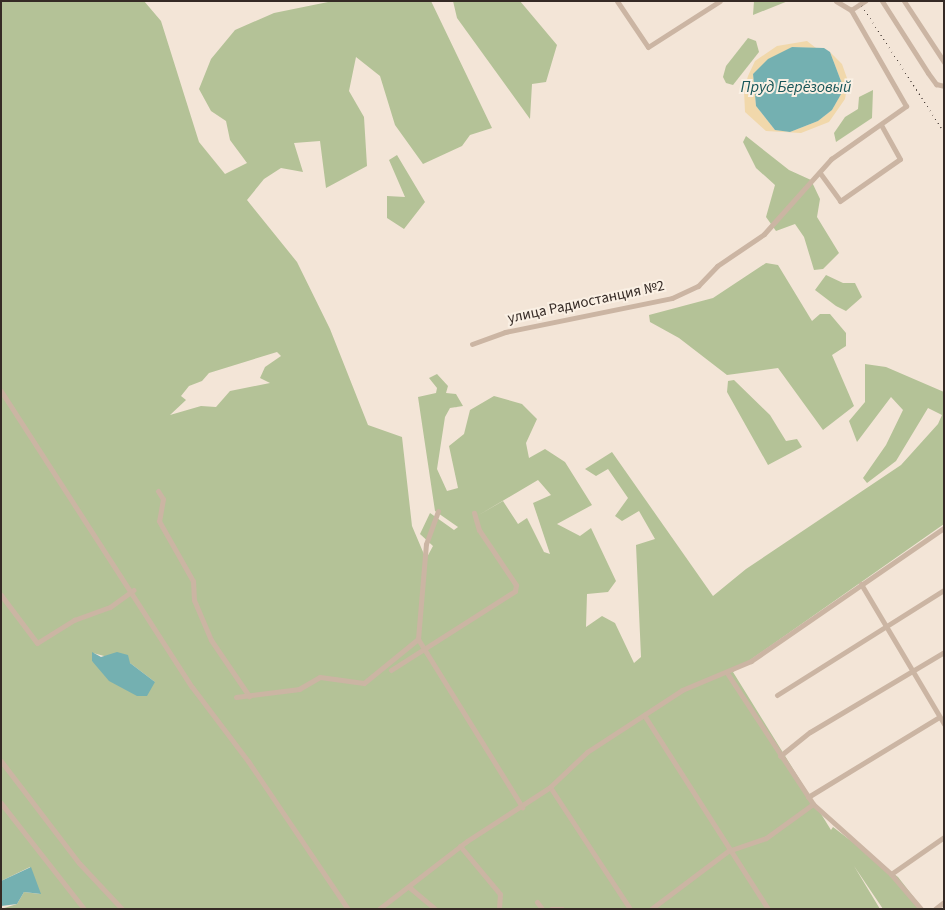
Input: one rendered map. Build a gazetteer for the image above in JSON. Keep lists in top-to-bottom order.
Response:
{
  "streets": {
    "street": ["улица Радиостанция №2"]
  },
  "water": ["Пруд Берёзовый"]
}
